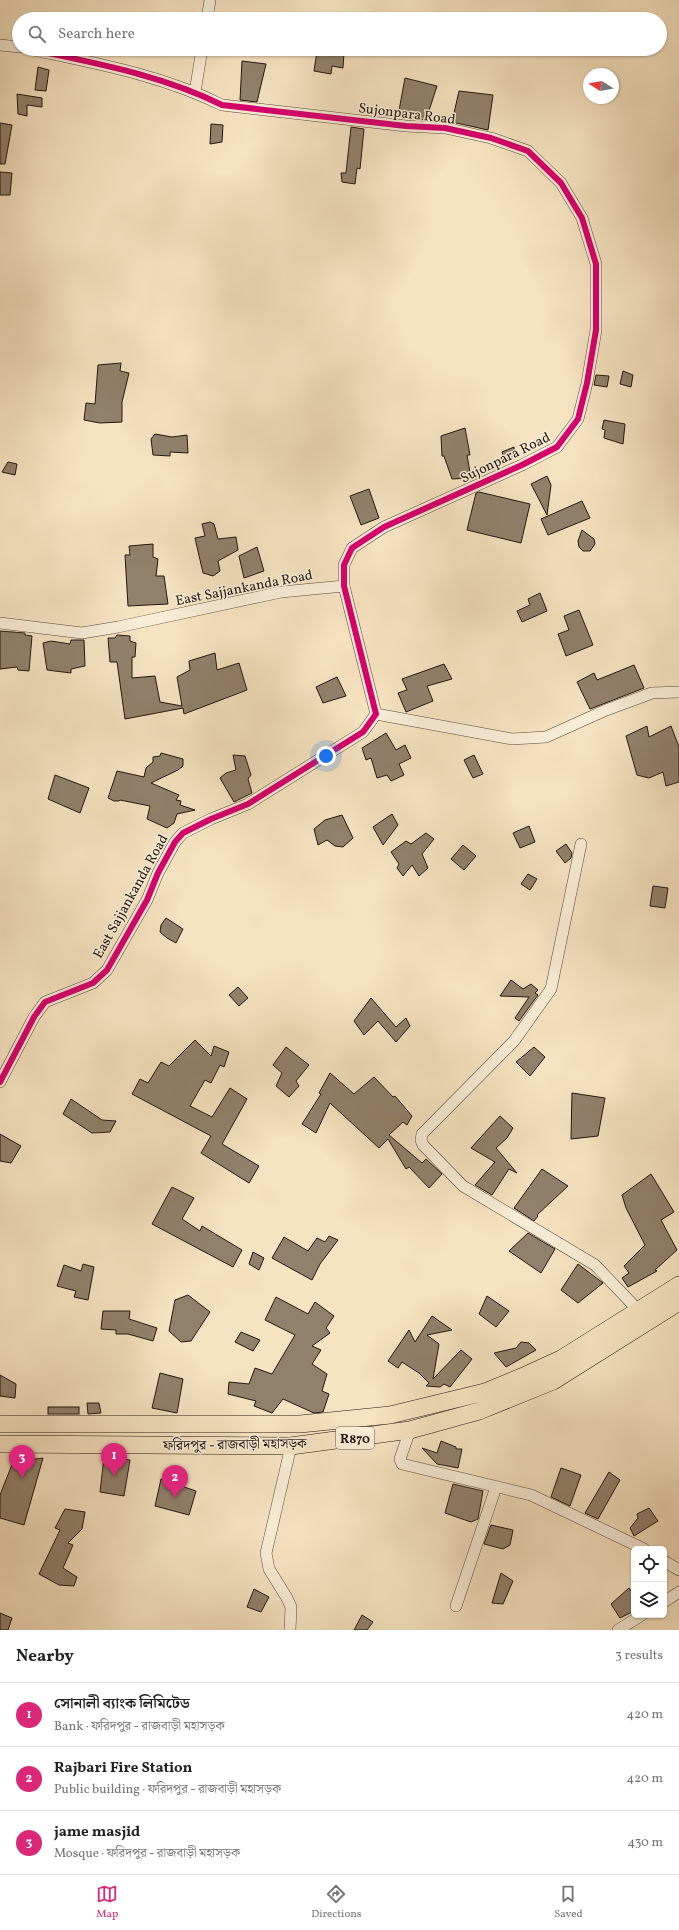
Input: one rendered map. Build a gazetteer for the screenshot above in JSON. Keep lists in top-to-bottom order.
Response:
{
  "streets": {
    "main road": ["R870", "ফরিদপুর - রাজবাড়ী মহাসড়ক"],
    "street": ["Sujonpara Road", "East Sajjankanda Road"]
  },
  "crossings": [
    ["Sujonpara Road", "East Sajjankanda Road"]
  ],
  "north": "left",
  "page": {
    "search": "Search here",
    "pins": ["1", "3", "2"],
    "heading": ["Nearby", "3 results"],
    "list": [
      {
        "mark": "1",
        "name": "সোনালী ব্যাংক লিমিটেড",
        "note": "Bank · ফরিদপুর - রাজবাড়ী মহাসড়ক",
        "value": "420 m"
      },
      {
        "mark": "2",
        "name": "Rajbari Fire Station",
        "note": "Public building · ফরিদপুর - রাজবাড়ী মহাসড়ক",
        "value": "420 m"
      },
      {
        "mark": "3",
        "name": "jame masjid",
        "note": "Mosque · ফরিদপুর - রাজবাড়ী মহাসড়ক",
        "value": "430 m"
      }
    ],
    "nav": ["Map", "Directions", "Saved"]
  }
}
